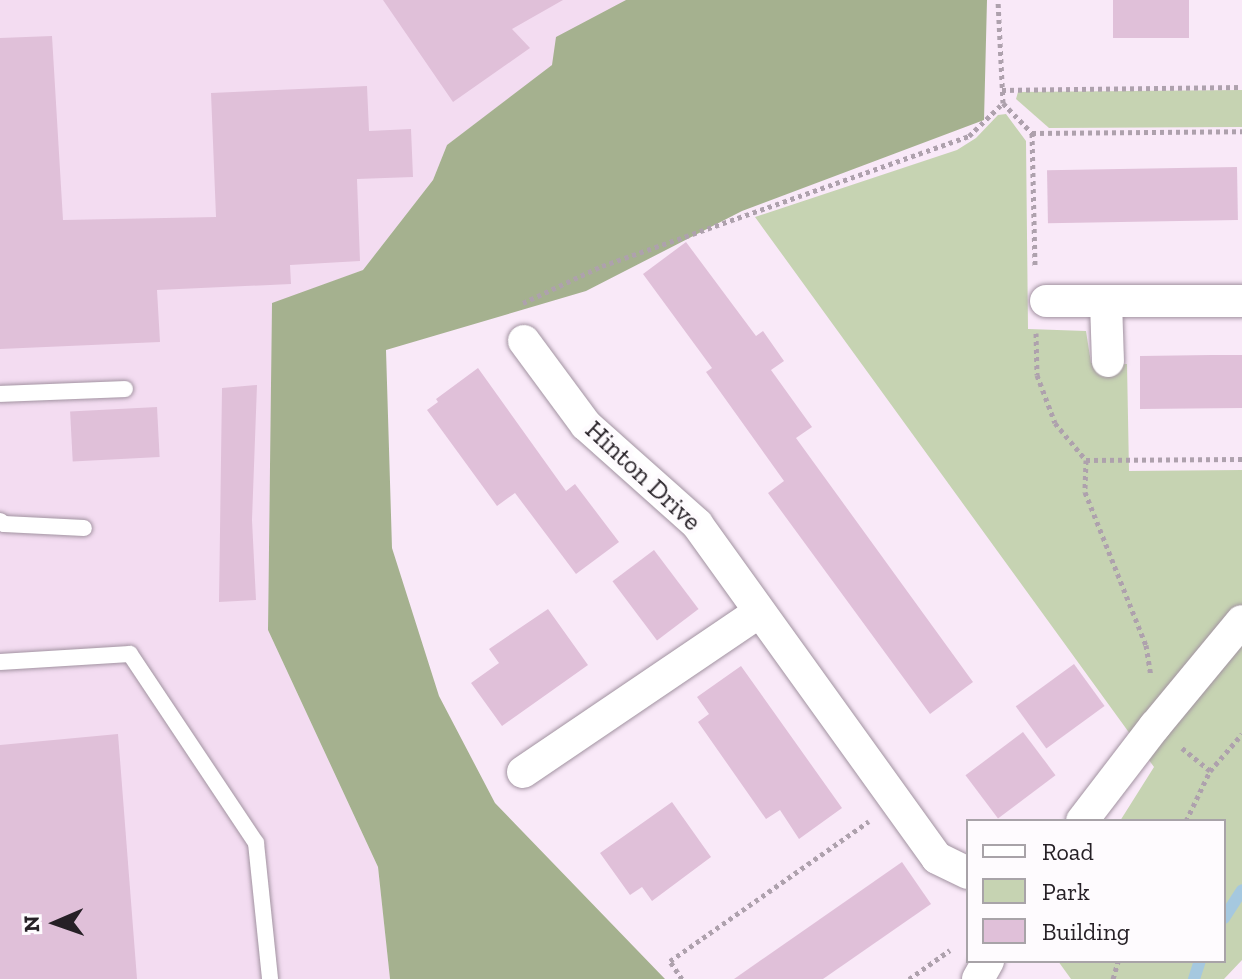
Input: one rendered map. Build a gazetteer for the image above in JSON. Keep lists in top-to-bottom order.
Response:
{
  "streets": {
    "street": ["Hinton Drive"]
  },
  "legend": ["Road", "Park", "Building"],
  "north": "left"
}
